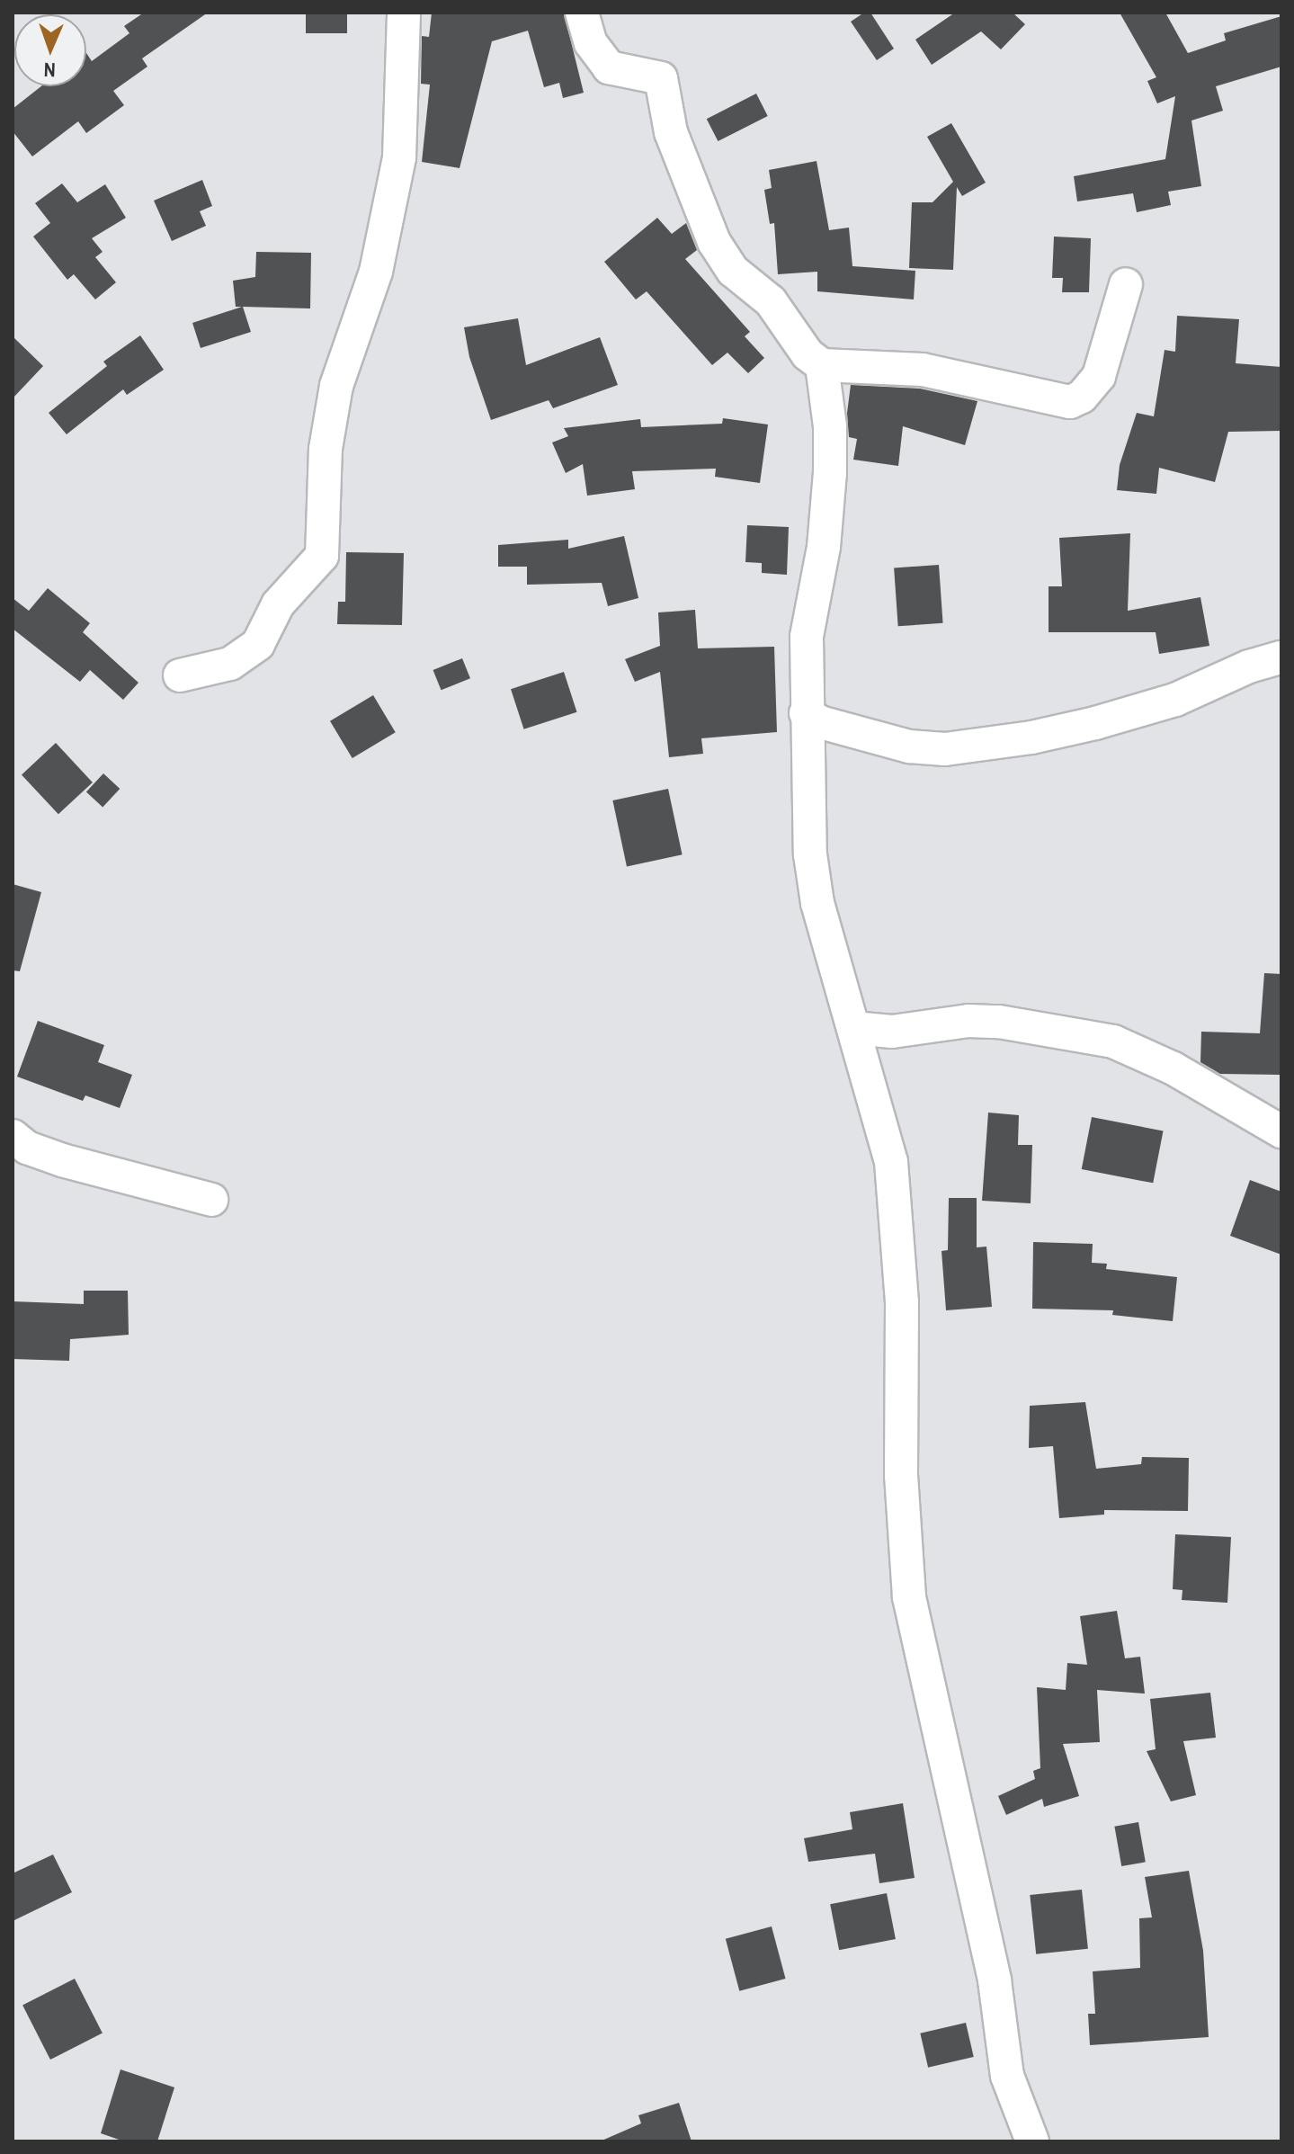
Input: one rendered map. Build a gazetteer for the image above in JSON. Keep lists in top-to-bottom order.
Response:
{
  "north": "bottom"
}
